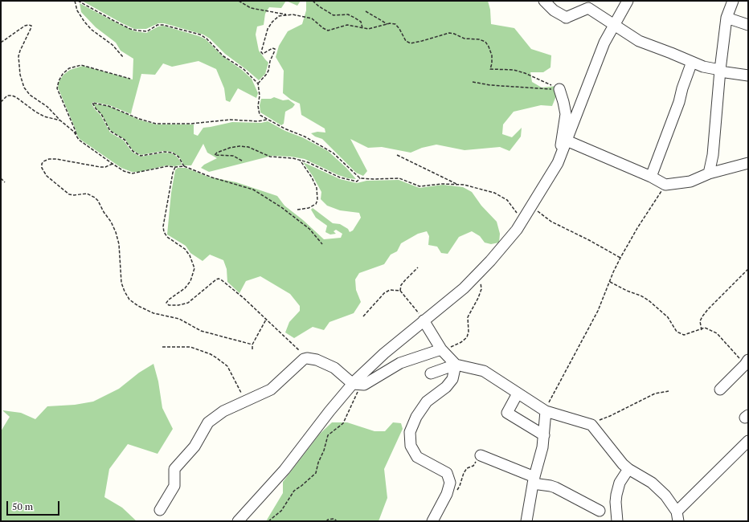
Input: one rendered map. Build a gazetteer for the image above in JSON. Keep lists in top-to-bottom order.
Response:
{
  "scale_bar": "50 m"
}
